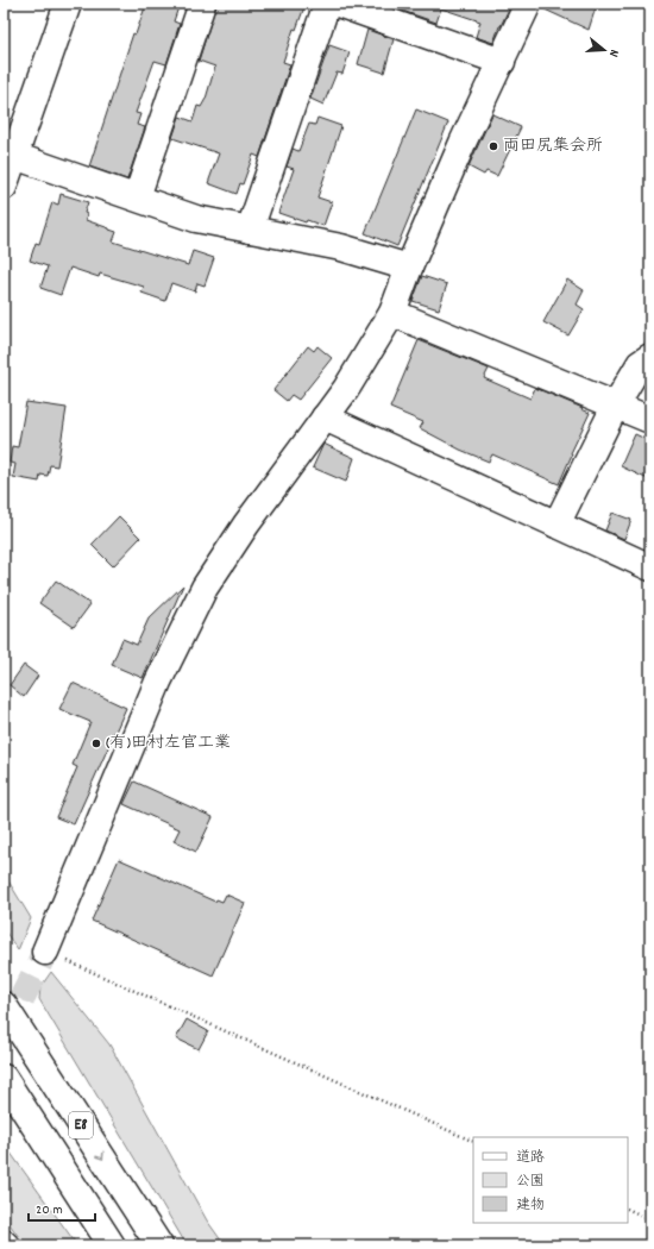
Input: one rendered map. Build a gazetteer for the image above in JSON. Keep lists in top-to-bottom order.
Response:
{
  "streets": {
    "main road": ["E8"]
  },
  "places": ["両田尻集会所", "(有)田村左官工業"],
  "legend": ["道路", "公園", "建物"],
  "scale_bar": "20 m",
  "north": "right"
}
